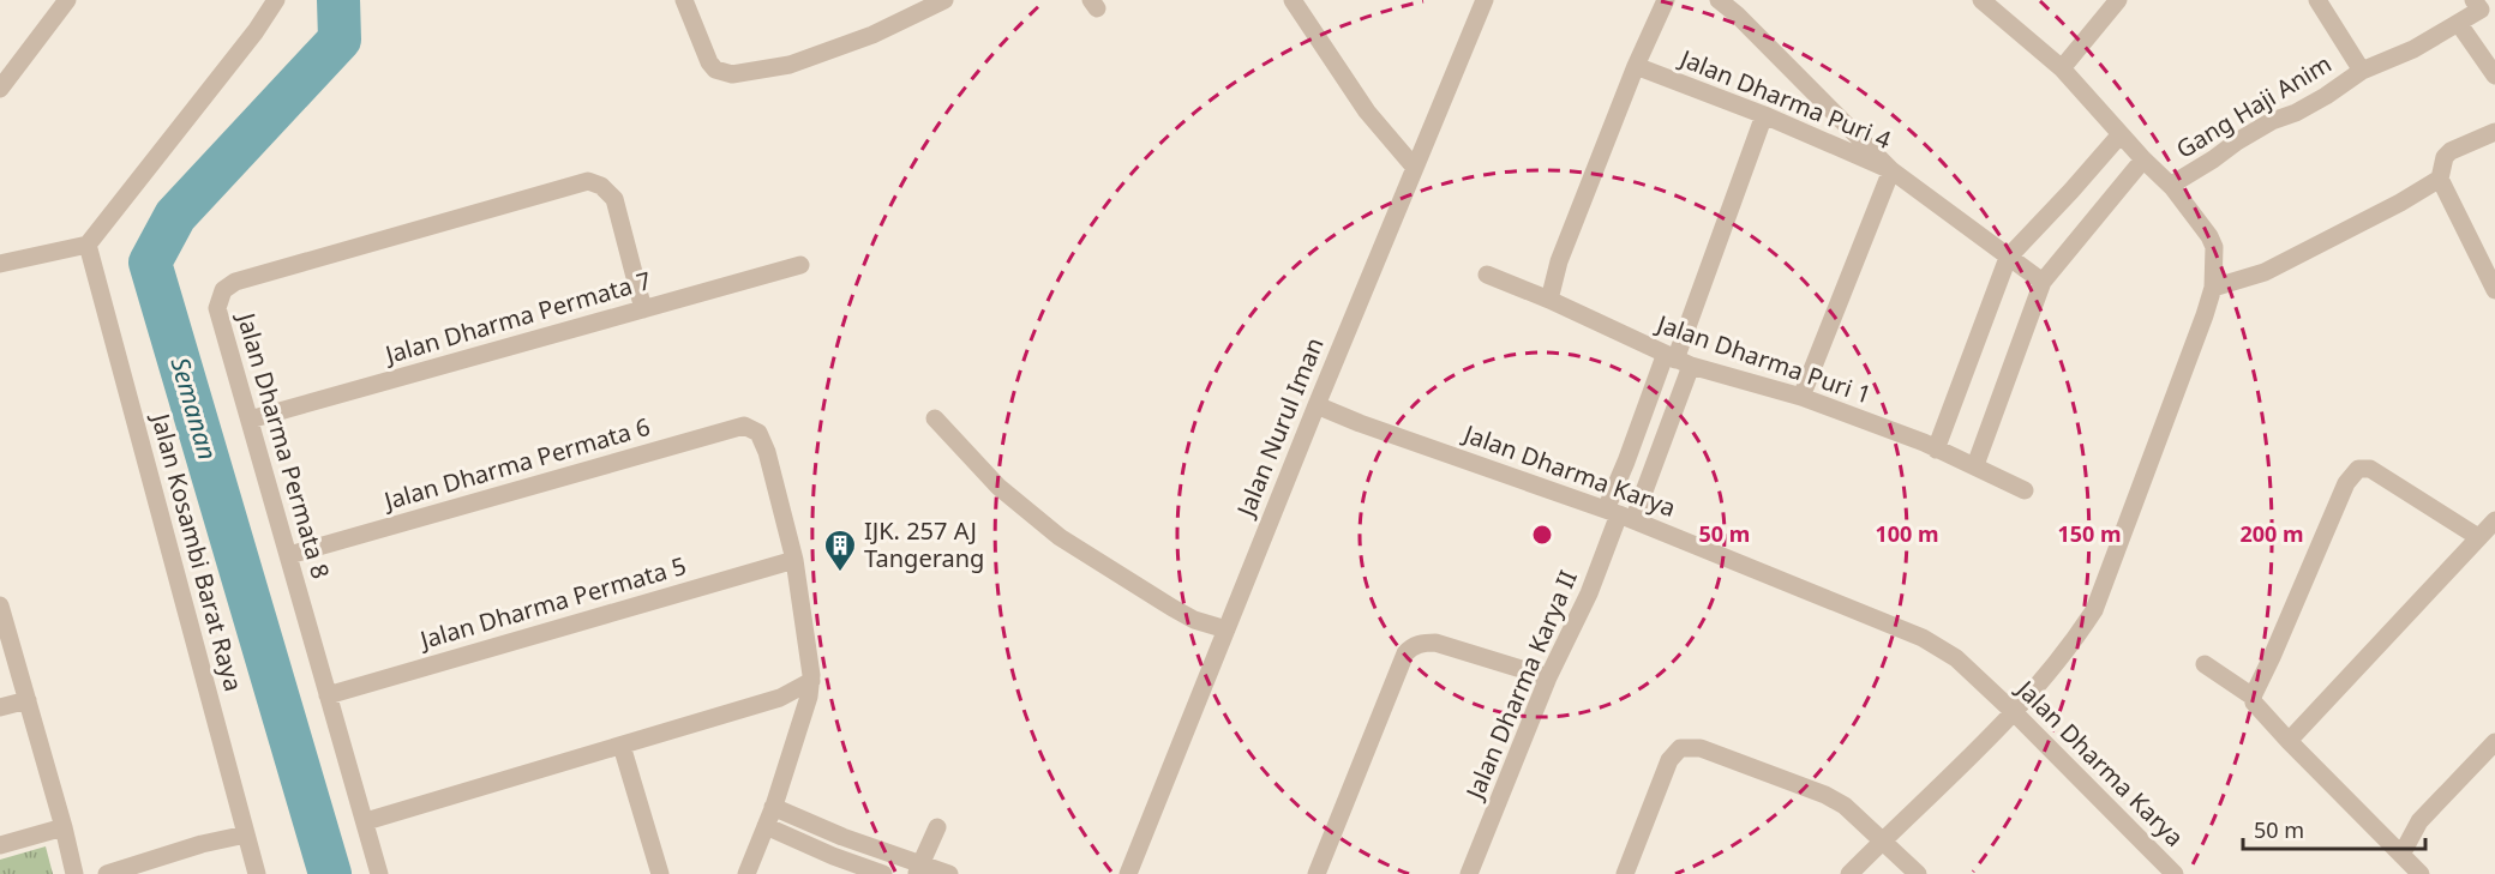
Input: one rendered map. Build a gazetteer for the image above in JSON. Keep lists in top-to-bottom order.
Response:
{
  "streets": {
    "street": [
      "Jalan Dharma Puri 4",
      "Gang Haji Anim",
      "Jalan Dharma Permata 7",
      "Jalan Dharma Puri 1",
      "Jalan Nurul Iman",
      "Jalan Dharma Permata 8",
      "Jalan Dharma Permata 6",
      "Jalan Dharma Karya",
      "Jalan Kosambi Barat Raya",
      "Jalan Dharma Permata 5",
      "Jalan Dharma Karya II"
    ]
  },
  "crossings": [
    ["Jalan Dharma Puri 4", "Jalan Dharma Puri 1"],
    ["Jalan Dharma Permata 7", "Jalan Dharma Permata 8"],
    ["Jalan Nurul Iman", "Jalan Dharma Karya"],
    ["Jalan Dharma Permata 8", "Jalan Dharma Permata 6"],
    ["Jalan Dharma Permata 8", "Jalan Dharma Permata 5"],
    ["Jalan Dharma Permata 6", "Jalan Dharma Permata 5"],
    ["Jalan Dharma Karya", "Jalan Dharma Karya II"]
  ],
  "water": ["Semanan"],
  "places": {
    "building": ["IJK. 257 AJ Tangerang"]
  },
  "scale_bar": "50 m",
  "rings": [
    "50 m",
    "100 m",
    "150 m",
    "200 m"
  ]
}
